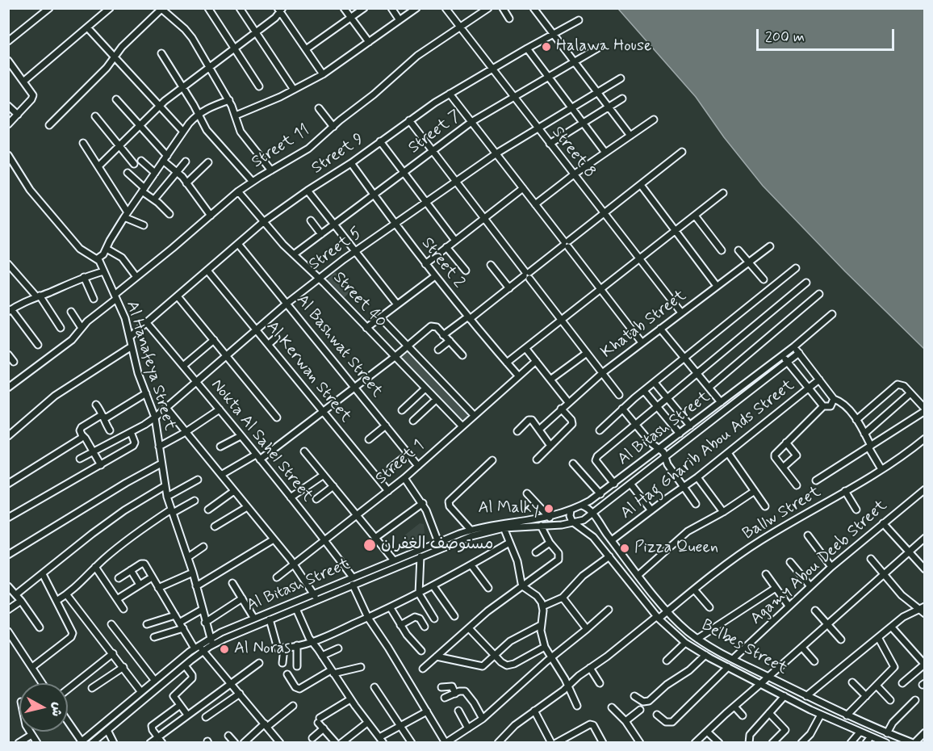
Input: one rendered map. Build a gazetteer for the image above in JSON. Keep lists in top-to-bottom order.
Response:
{
  "streets": {
    "street": [
      "Street 7",
      "Street 11",
      "Street 8",
      "Street 9",
      "Street 5",
      "Street 2",
      "Street 40",
      "Khatab Street",
      "Al Bashwat Street",
      "Al Hanafeya Street",
      "Al Kerwan Street",
      "Al Bitash Street",
      "Nokta Al Sahel Street",
      "Al Hag Gharib Abou Ads Street",
      "Street 1",
      "Ballw Street",
      "Agamy Abou Deeb Street",
      "Belbes Street"
    ]
  },
  "crossings": [
    ["Street 7", "Street 8"],
    ["Street 7", "Street 2"],
    ["Street 7", "Street 40"],
    ["Street 11", "Street 8"],
    ["Street 11", "Street 40"],
    ["Street 11", "Al Hanafeya Street"],
    ["Street 8", "Street 9"],
    ["Street 8", "Street 5"],
    ["Street 8", "Khatab Street"],
    ["Street 9", "Street 2"],
    ["Street 9", "Street 40"],
    ["Street 9", "Al Bashwat Street"],
    ["Street 9", "Al Hanafeya Street"],
    ["Street 9", "Al Kerwan Street"],
    ["Street 9", "Nokta Al Sahel Street"],
    ["Street 5", "Street 2"],
    ["Street 5", "Street 40"],
    ["Street 5", "Al Bashwat Street"],
    ["Street 5", "Al Hanafeya Street"],
    ["Street 5", "Al Kerwan Street"],
    ["Street 5", "Nokta Al Sahel Street"],
    ["Street 2", "Street 1"],
    ["Street 40", "Street 1"],
    ["Al Bashwat Street", "Street 1"],
    ["Al Hanafeya Street", "Al Bitash Street"],
    ["Al Kerwan Street", "Street 1"],
    ["Al Bitash Street", "Nokta Al Sahel Street"],
    ["Al Bitash Street", "Belbes Street"],
    ["Nokta Al Sahel Street", "Street 1"],
    ["Al Hag Gharib Abou Ads Street", "Belbes Street"],
    ["Ballw Street", "Belbes Street"],
    ["Agamy Abou Deeb Street", "Belbes Street"]
  ],
  "places": [
    "Halawa House",
    "Al Malky",
    "مستوصف الغفران",
    "Pizza Queen",
    "Al Noras"
  ],
  "scale_bar": "200 m",
  "north": "right"
}
